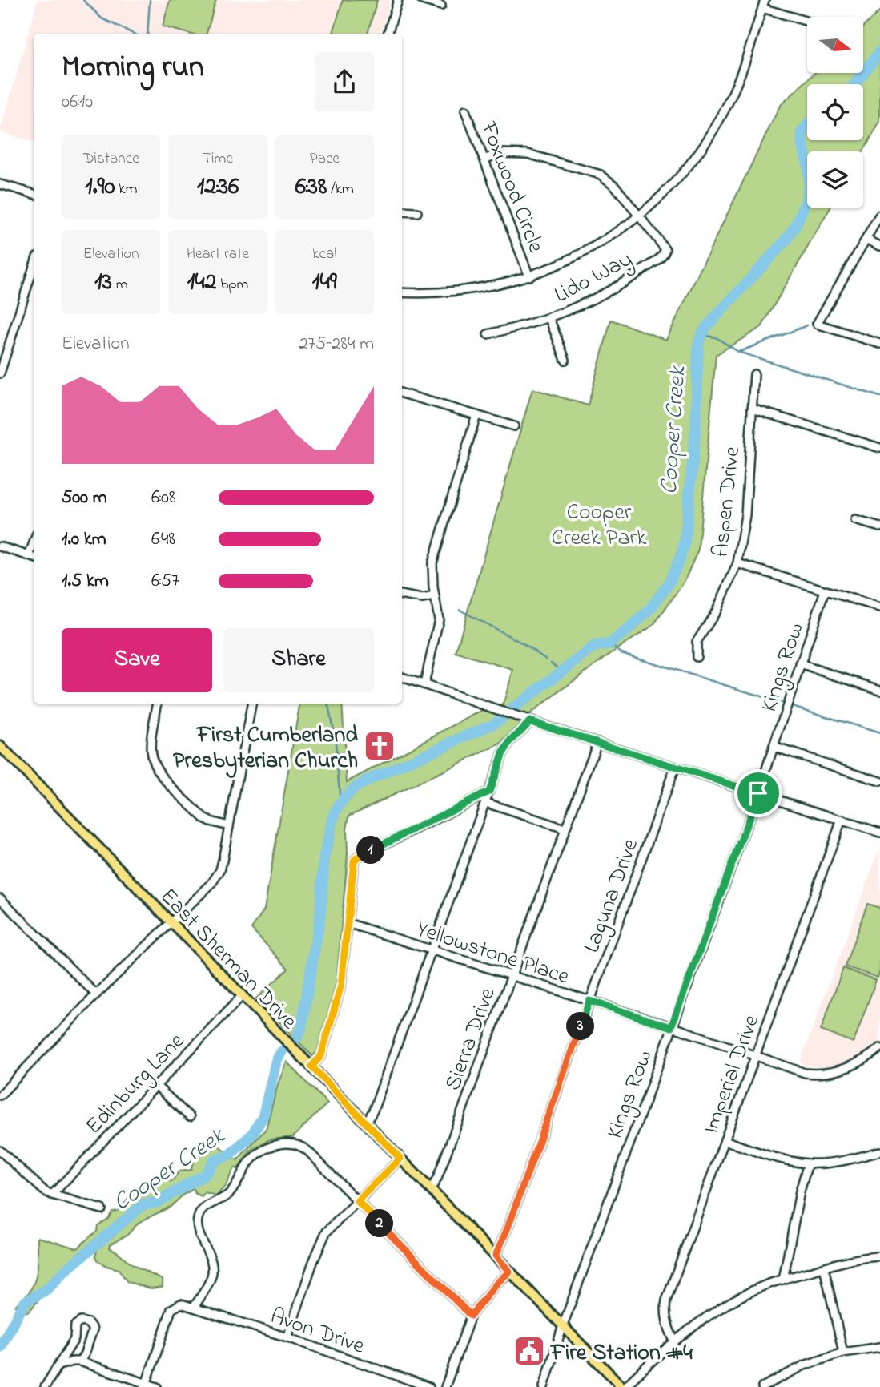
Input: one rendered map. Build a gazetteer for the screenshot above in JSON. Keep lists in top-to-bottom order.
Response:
{
  "streets": {
    "main road": ["East Sherman Drive"],
    "street": [
      "Foxwood Circle",
      "Lido Way",
      "Aspen Drive",
      "Kings Row",
      "Laguna Drive",
      "Yellowstone Place",
      "Sierra Drive",
      "Imperial Drive",
      "Edinburg Lane",
      "Avon Drive"
    ]
  },
  "crossings": [
    ["Kings Row", "Yellowstone Place"],
    ["Kings Row", "East Sherman Drive"],
    ["Laguna Drive", "Yellowstone Place"],
    ["Laguna Drive", "East Sherman Drive"],
    ["Yellowstone Place", "Sierra Drive"],
    ["Yellowstone Place", "Imperial Drive"],
    ["East Sherman Drive", "Sierra Drive"],
    ["East Sherman Drive", "Edinburg Lane"]
  ],
  "water": ["Cooper Creek"],
  "parks": ["Cooper Creek Park"],
  "places": {
    "church": ["First Cumberland Presbyterian Church"],
    "public building": ["Fire Station #4"]
  },
  "north": "right",
  "page": {
    "heading": ["Morning run", "06:10"],
    "stats": [
      ["Distance", "1.90 km"],
      ["Time", "12:36"],
      ["Pace", "6:38 /km"],
      ["Elevation", "13 m"],
      ["Heart rate", "142 bpm"],
      ["kcal", "149"]
    ],
    "chart": ["Elevation", "275–284 m"],
    "list": [
      {
        "name": "500 m",
        "note": "6:08"
      },
      {
        "name": "1.0 km",
        "note": "6:48"
      },
      {
        "name": "1.5 km",
        "note": "6:57"
      }
    ],
    "buttons": ["Save", "Share"],
    "pins": ["1", "3", "2"]
  }
}
